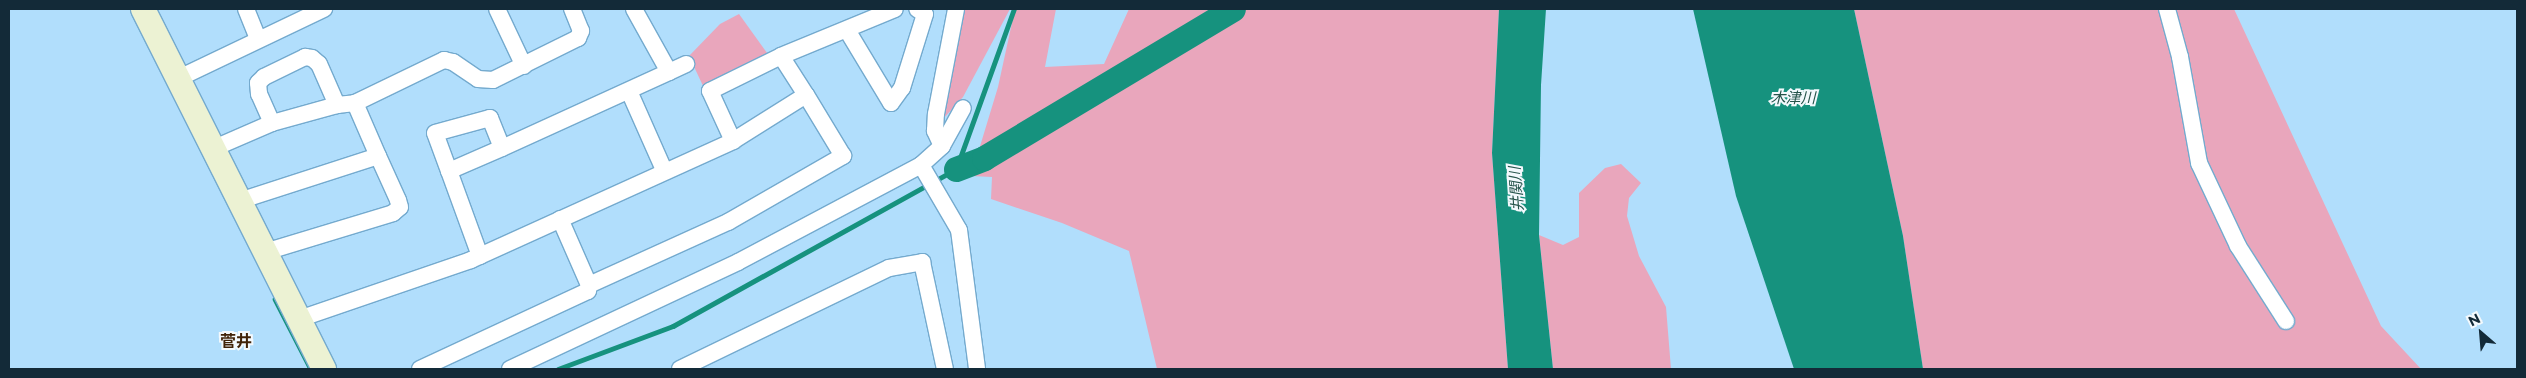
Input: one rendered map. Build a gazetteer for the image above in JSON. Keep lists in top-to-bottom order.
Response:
{
  "districts": ["菅井"],
  "water": ["木津川", "井関川"],
  "north": "top left"
}
